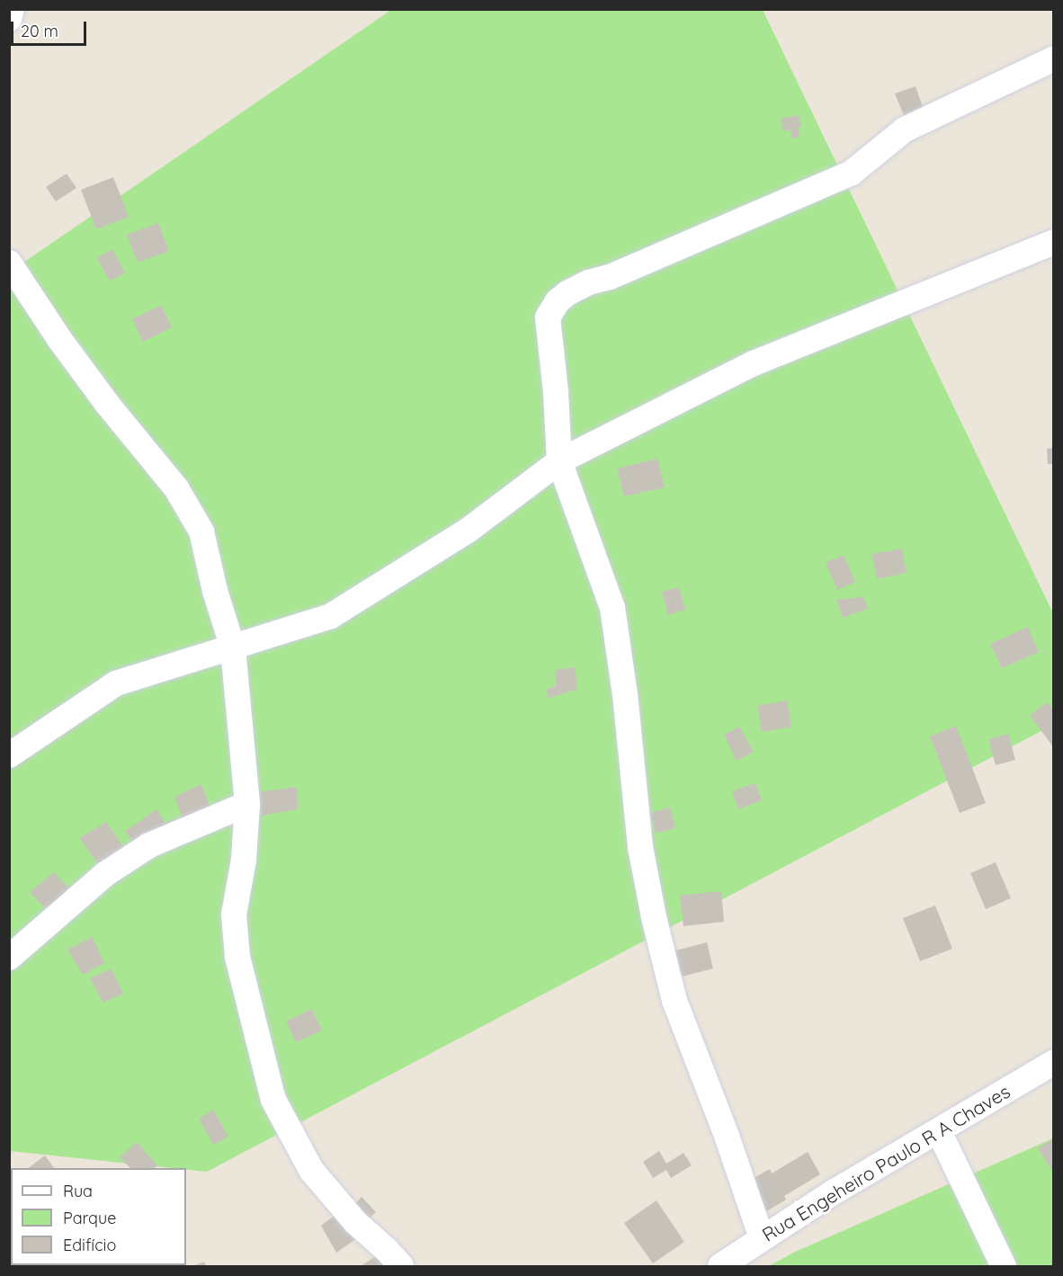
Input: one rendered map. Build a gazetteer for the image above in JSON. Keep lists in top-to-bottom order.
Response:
{
  "streets": {
    "street": ["Rua Engeheiro Paulo R A Chaves"]
  },
  "legend": ["Rua", "Parque", "Edifício"],
  "scale_bar": "20 m"
}
